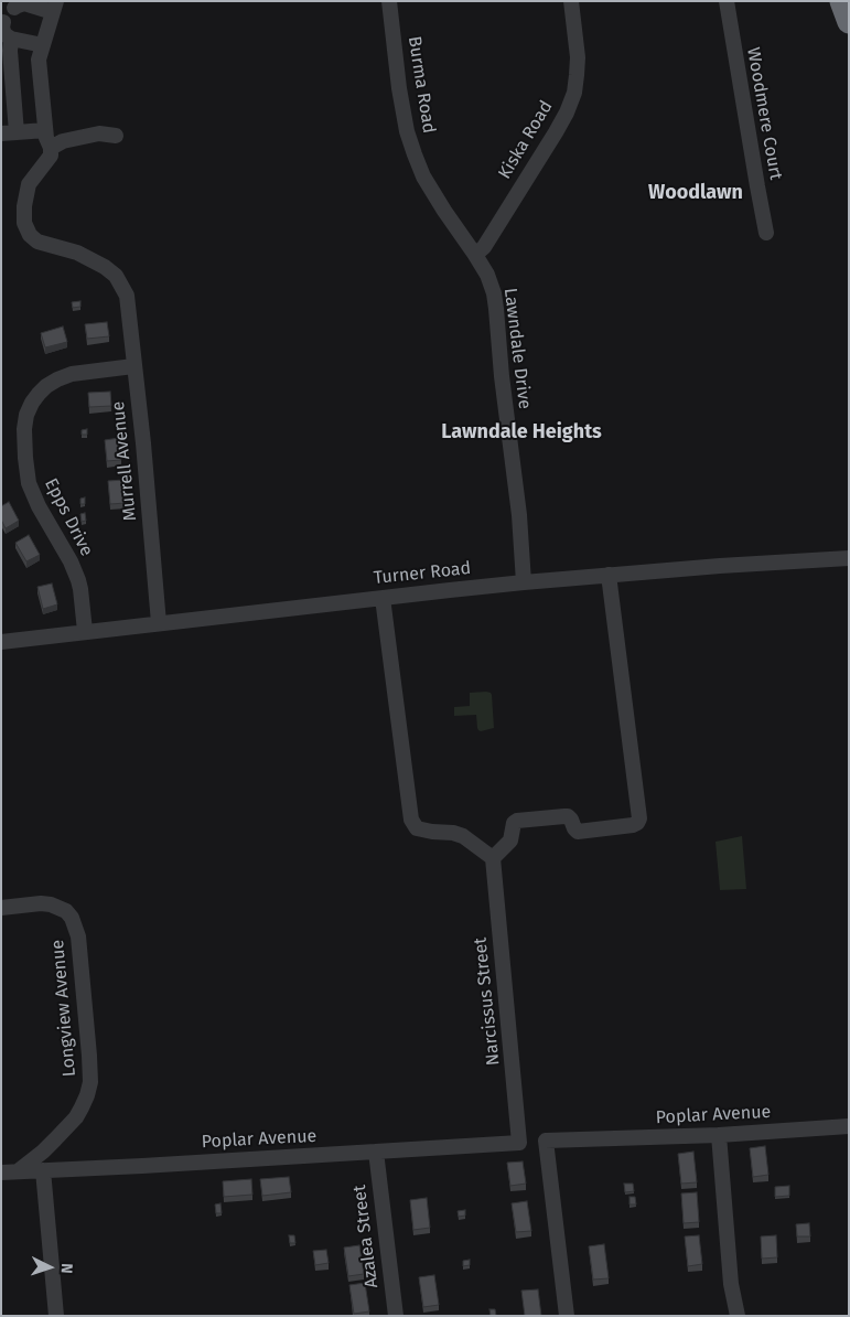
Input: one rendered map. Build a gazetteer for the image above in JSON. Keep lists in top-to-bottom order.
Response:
{
  "streets": {
    "street": [
      "Burma Road",
      "Woodmere Court",
      "Kiska Road",
      "Lawndale Drive",
      "Murrell Avenue",
      "Epps Drive",
      "Turner Road",
      "Narcissus Street",
      "Longview Avenue",
      "Poplar Avenue",
      "Azalea Street"
    ]
  },
  "crossings": [
    ["Burma Road", "Kiska Road"],
    ["Burma Road", "Lawndale Drive"],
    ["Kiska Road", "Lawndale Drive"],
    ["Lawndale Drive", "Turner Road"],
    ["Murrell Avenue", "Epps Drive"],
    ["Murrell Avenue", "Turner Road"],
    ["Epps Drive", "Turner Road"],
    ["Narcissus Street", "Poplar Avenue"],
    ["Longview Avenue", "Poplar Avenue"],
    ["Poplar Avenue", "Azalea Street"]
  ],
  "districts": ["Woodlawn", "Lawndale Heights"],
  "north": "right"
}
